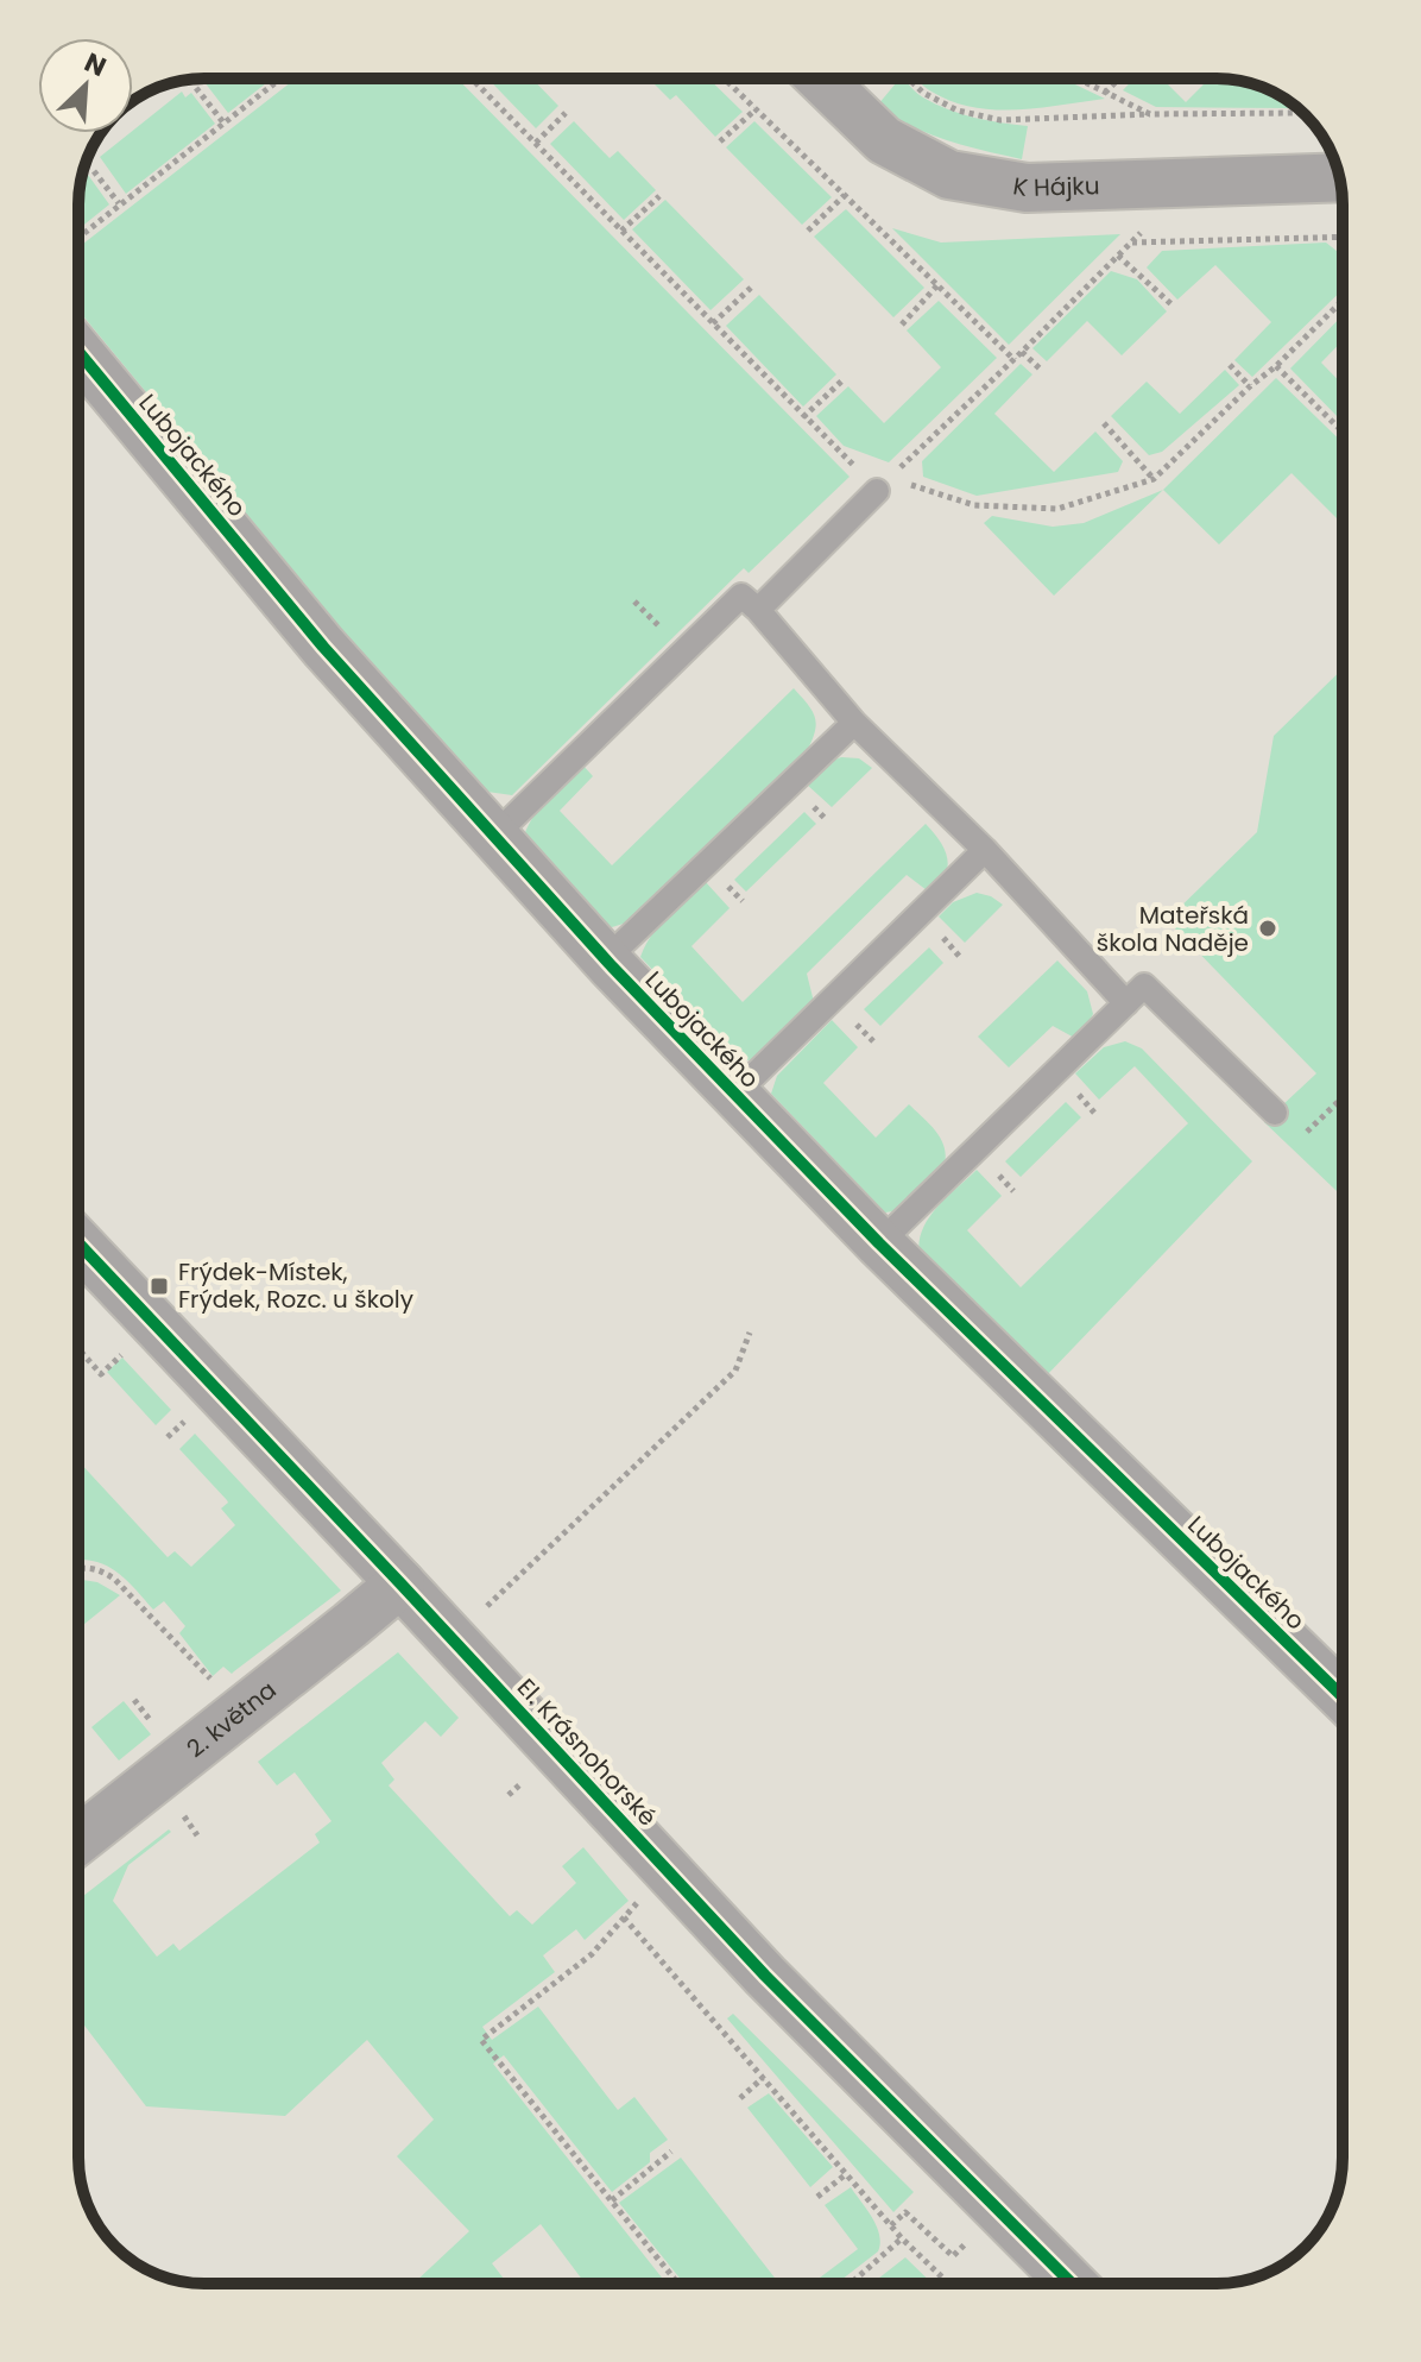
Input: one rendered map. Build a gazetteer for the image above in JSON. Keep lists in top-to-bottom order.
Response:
{
  "streets": {
    "street": [
      "K Hájku",
      "Lubojackého",
      "2. května",
      "El. Krásnohorské"
    ]
  },
  "crossings": [
    ["2. května", "El. Krásnohorské"]
  ],
  "places": {
    "other": ["Mateřská škola Naděje"],
    "transit": ["Frýdek-Místek, Frýdek, Rozc. u školy"]
  },
  "north": "top right"
}
